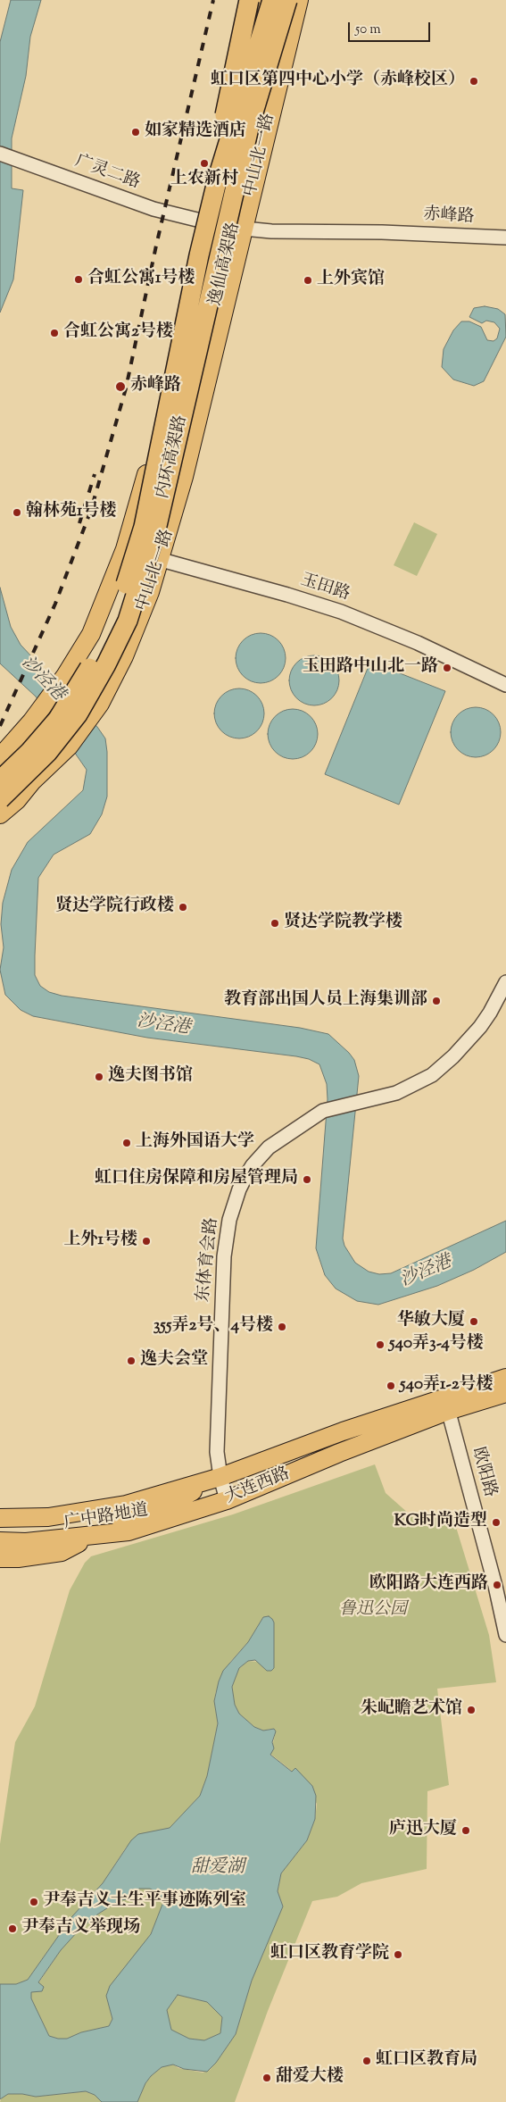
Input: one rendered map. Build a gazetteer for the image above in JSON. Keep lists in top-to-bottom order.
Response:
{
  "streets": {
    "highway": ["逸仙高架路", "内环高架路"],
    "main road": ["中山北一路", "大连西路", "广中路地道"],
    "street": [
      "广灵二路",
      "赤峰路",
      "玉田路",
      "东体育会路",
      "欧阳路"
    ]
  },
  "crossings": [
    ["中山北一路", "赤峰路"],
    ["中山北一路", "逸仙高架路"],
    ["中山北一路", "玉田路"],
    ["广灵二路", "赤峰路"],
    ["逸仙高架路", "内环高架路"],
    ["东体育会路", "大连西路"],
    ["东体育会路", "广中路地道"],
    ["欧阳路", "大连西路"],
    ["大连西路", "广中路地道"]
  ],
  "water": ["沙泾港", "甜爱湖"],
  "parks": ["鲁迅公园"],
  "places": [
    "虹口区第四中心小学（赤峰校区）",
    "如家精选酒店",
    "上农新村",
    "合虹公寓1号楼",
    "上外宾馆",
    "合虹公寓2号楼",
    "赤峰路",
    "翰林苑1号楼",
    "玉田路中山北一路",
    "贤达学院行政楼",
    "贤达学院教学楼",
    "教育部出国人员上海集训部",
    "逸夫图书馆",
    "上海外国语大学",
    "虹口住房保障和房屋管理局",
    "上外1号楼",
    "华敏大厦",
    "355弄2号、4号楼",
    "540弄3-4号楼",
    "逸夫会堂",
    "540弄1-2号楼",
    "KG时尚造型",
    "欧阳路大连西路",
    "朱屺瞻艺术馆",
    "庐迅大厦",
    "尹奉吉义士生平事迹陈列室",
    "尹奉吉义举现场",
    "虹口区教育学院",
    "虹口区教育局",
    "甜爱大楼"
  ],
  "scale_bar": "50 m"
}
